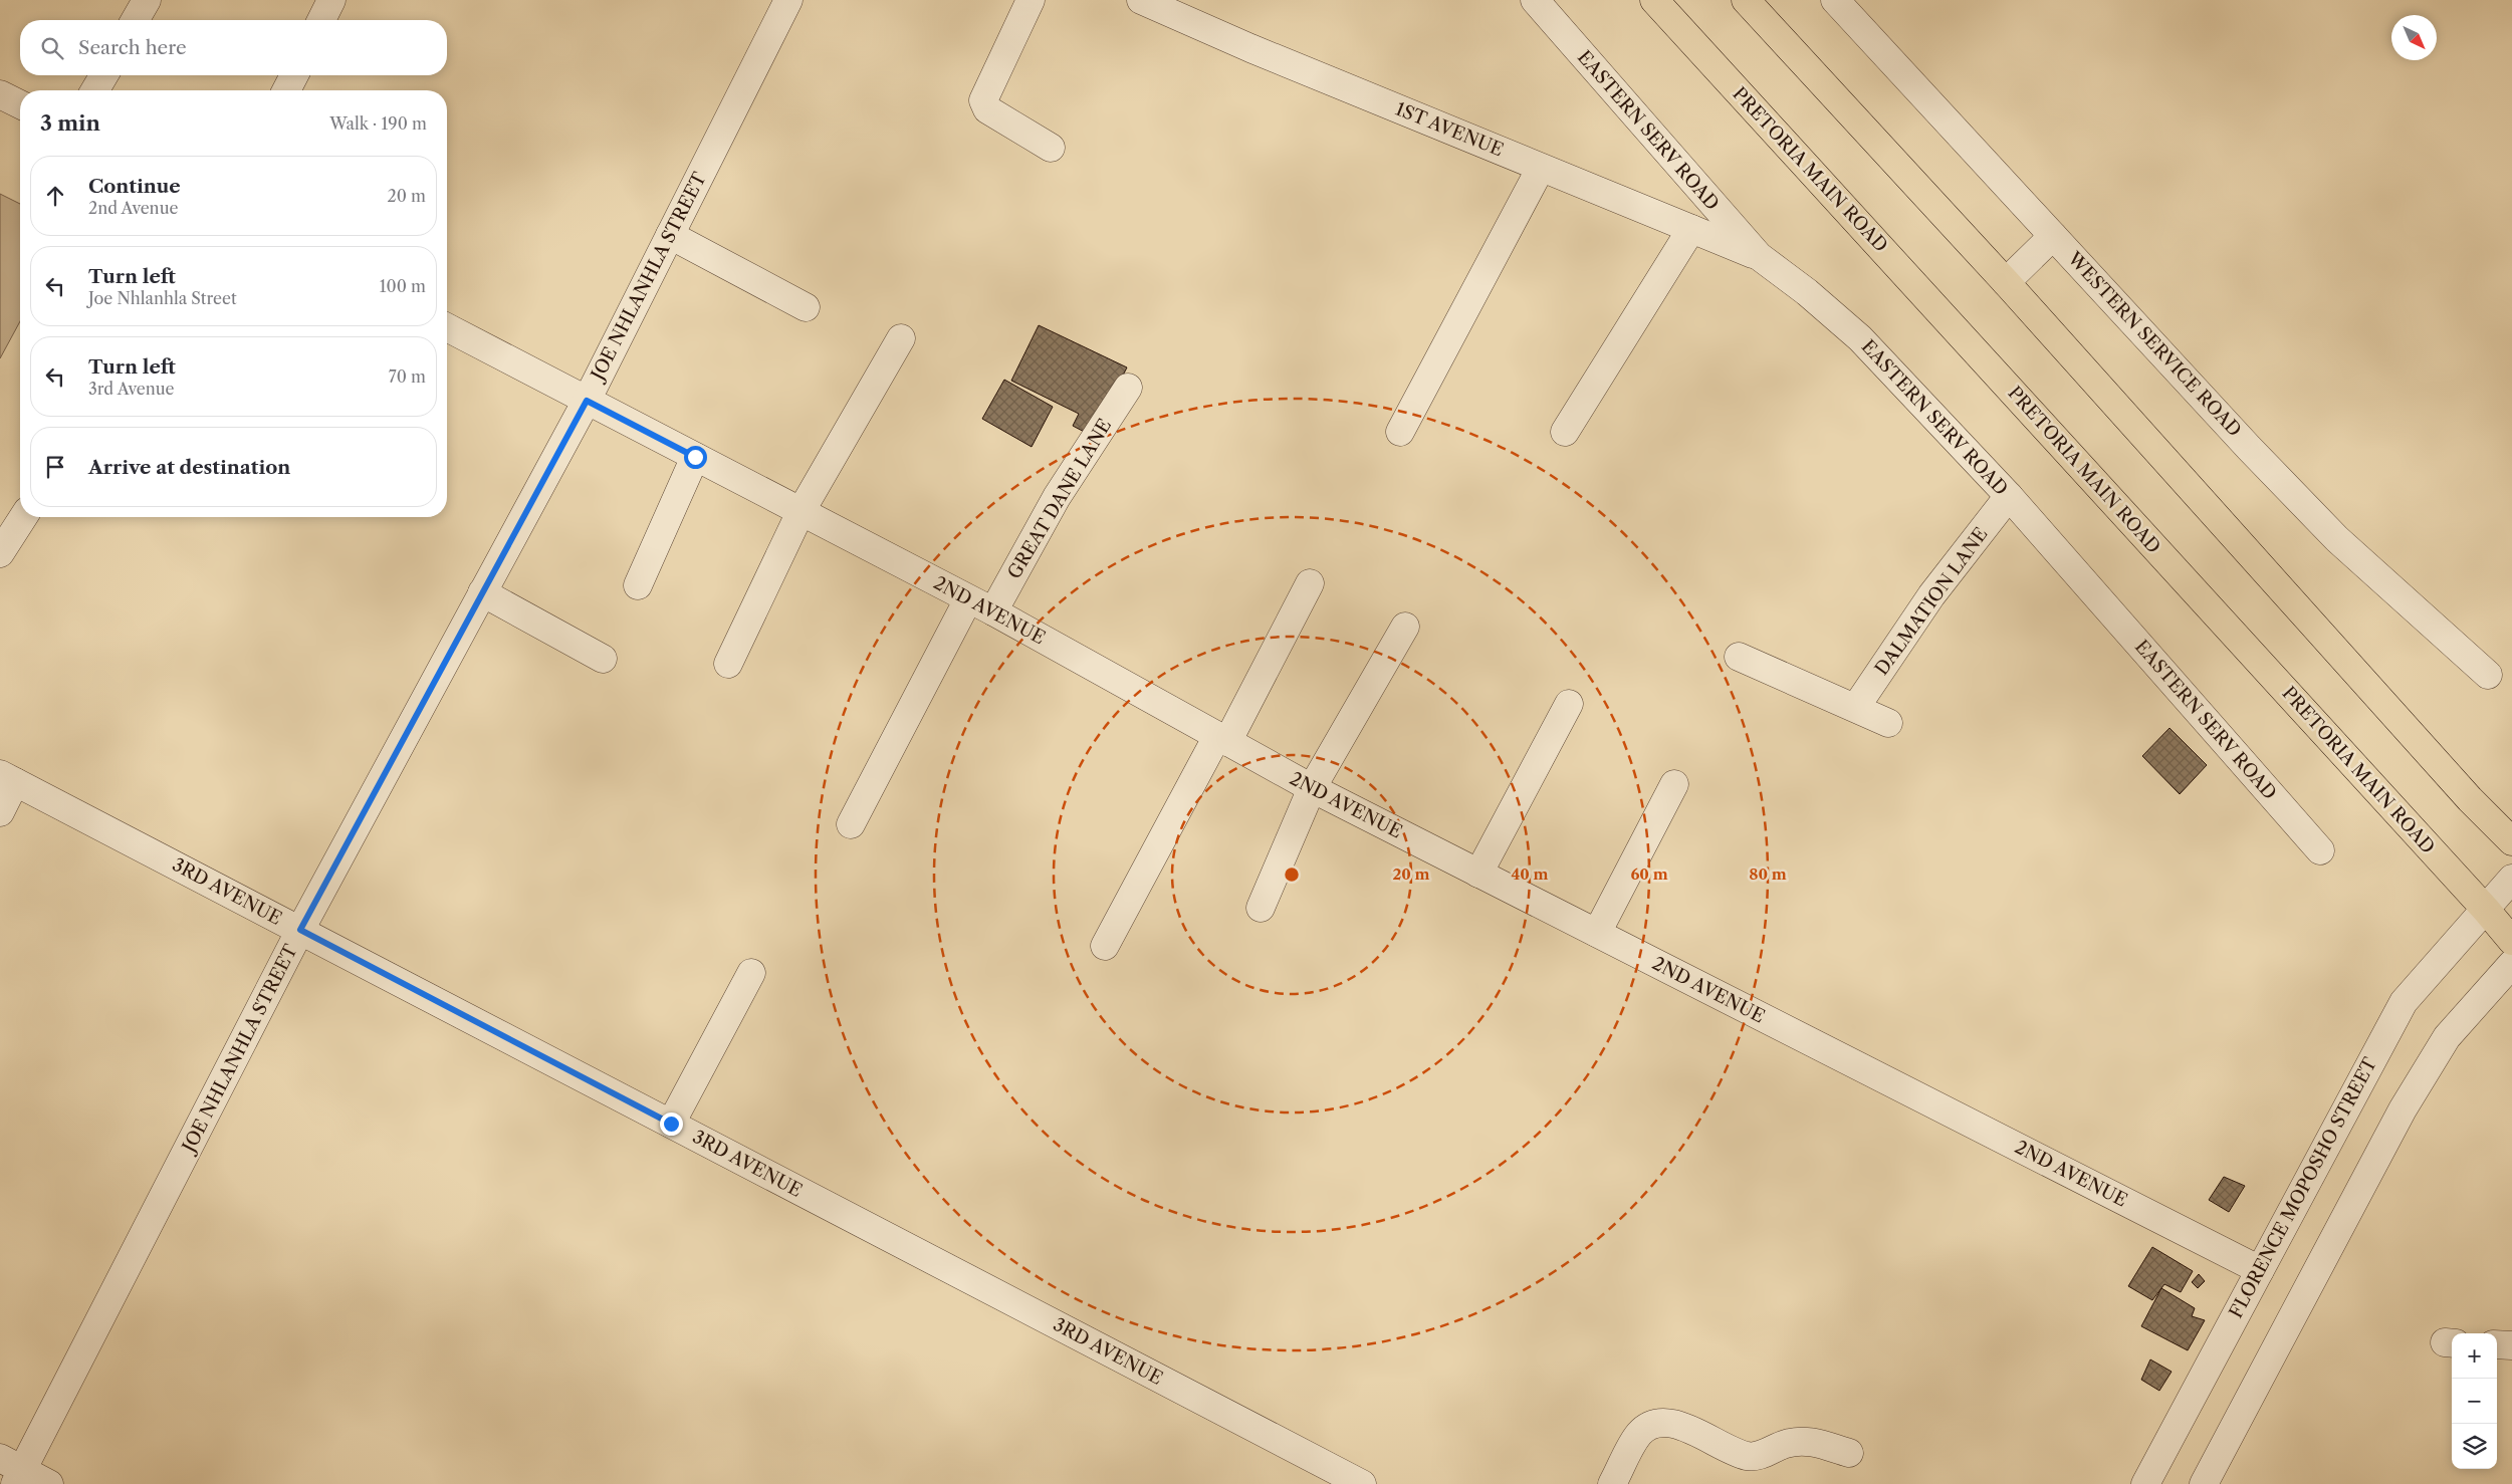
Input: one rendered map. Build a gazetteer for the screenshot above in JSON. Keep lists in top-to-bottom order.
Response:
{
  "streets": {
    "main road": ["PRETORIA MAIN ROAD"],
    "street": [
      "1ST AVENUE",
      "EASTERN SERV ROAD",
      "JOE NHLANHLA STREET",
      "WESTERN SERVICE ROAD",
      "GREAT DANE LANE",
      "DALMATION LANE",
      "2ND AVENUE",
      "3RD AVENUE",
      "FLORENCE MOPOSHO STREET"
    ]
  },
  "crossings": [
    ["1ST AVENUE", "EASTERN SERV ROAD"],
    ["EASTERN SERV ROAD", "DALMATION LANE"],
    ["PRETORIA MAIN ROAD", "FLORENCE MOPOSHO STREET"],
    ["JOE NHLANHLA STREET", "2ND AVENUE"],
    ["JOE NHLANHLA STREET", "3RD AVENUE"],
    ["GREAT DANE LANE", "2ND AVENUE"],
    ["2ND AVENUE", "FLORENCE MOPOSHO STREET"]
  ],
  "north": "bottom right",
  "page": {
    "search": "Search here",
    "heading": ["3 min", "Walk · 190 m"],
    "list": [
      ["Continue", "2nd Avenue", "20 m"],
      ["Turn left", "Joe Nhlanhla Street", "100 m"],
      ["Turn left", "3rd Avenue", "70 m"],
      "Arrive at destination"
    ],
    "map_buttons": ["+", "−"]
  },
  "rings": [
    "20 m",
    "40 m",
    "60 m",
    "80 m"
  ]
}
